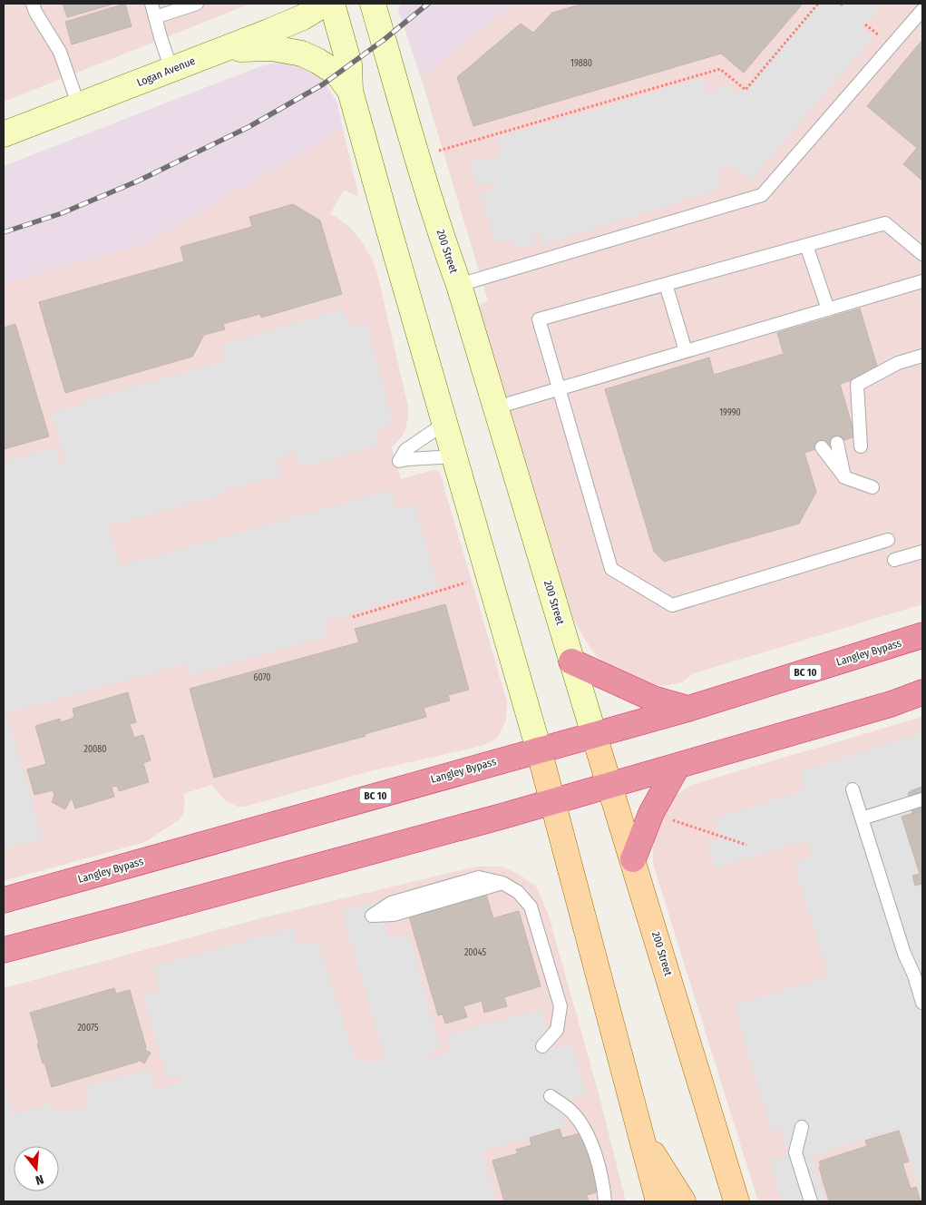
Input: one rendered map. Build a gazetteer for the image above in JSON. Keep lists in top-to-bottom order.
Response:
{
  "streets": {
    "highway": ["Langley Bypass", "BC 10"],
    "main road": ["Logan Avenue", "200 Street"]
  },
  "crossings": [
    ["200 Street", "Langley Bypass"]
  ],
  "house_numbers": [
    "19880",
    "19990",
    "6070",
    "20080",
    "20045",
    "20075"
  ],
  "north": "bottom"
}
